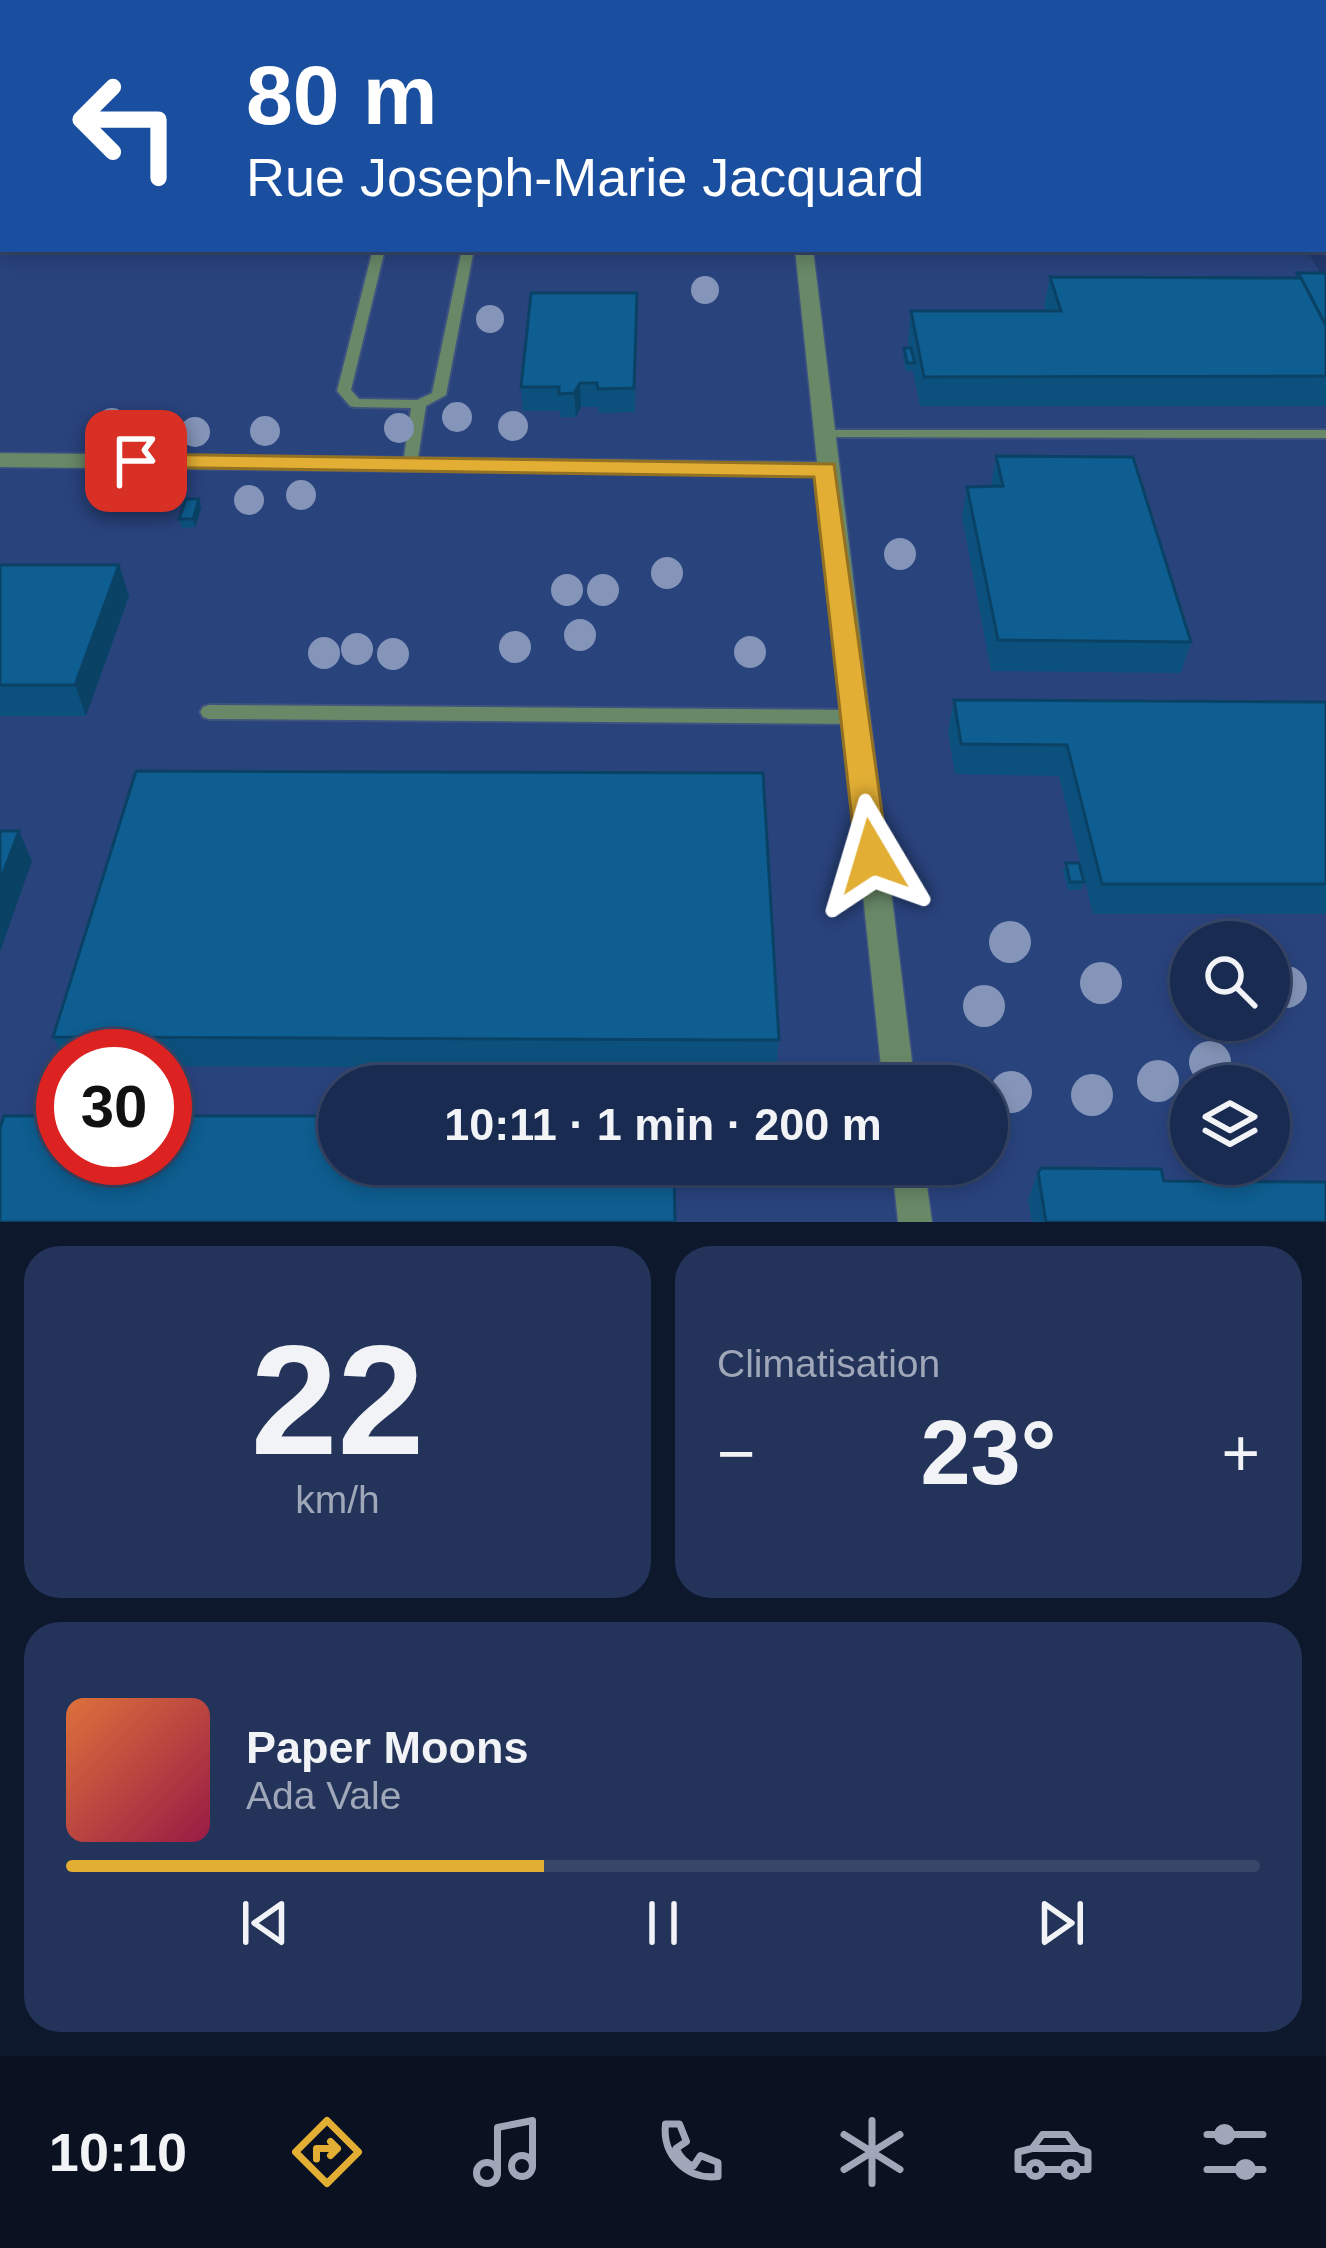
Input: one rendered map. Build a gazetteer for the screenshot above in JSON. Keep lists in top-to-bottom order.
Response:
{
  "page": {
    "turn": ["80 m", "Rue Joseph-Marie Jacquard"],
    "limit": "30",
    "trip": "10:11 · 1 min · 200 m",
    "tile": [
      ["22", "km/h"],
      "Climatisation"
    ],
    "heat": ["−", "23°", "+"],
    "song": ["Paper Moons", "Ada Vale"],
    "tabs": "10:10"
  }
}
